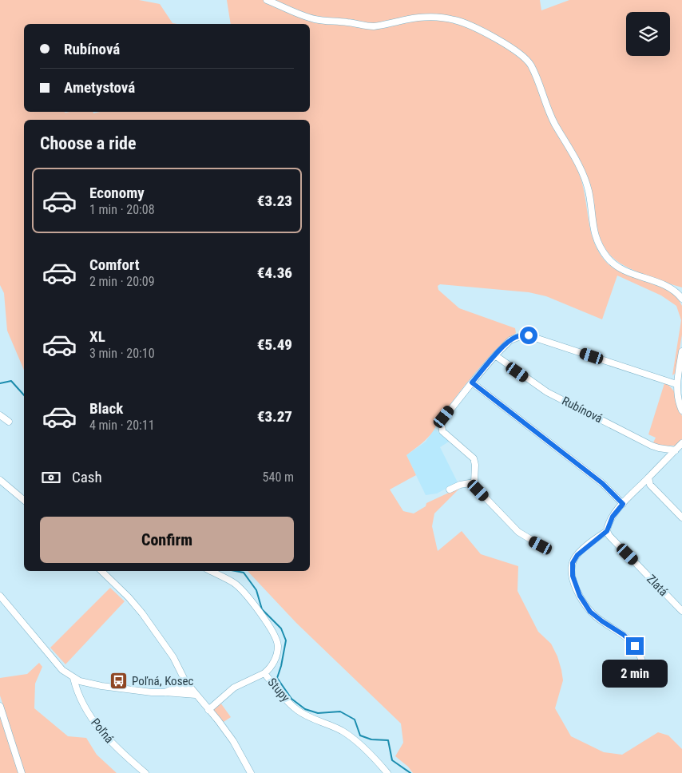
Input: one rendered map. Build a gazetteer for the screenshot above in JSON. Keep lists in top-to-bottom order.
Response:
{
  "streets": {
    "street": [
      "Rubínová",
      "Zlatá",
      "Stupy",
      "Poľná"
    ]
  },
  "places": {
    "bus stop": ["Poľná, Kosec"]
  },
  "page": {
    "banner": ["Rubínová", "Ametystová"],
    "heading": "Choose a ride",
    "list": [
      {
        "name": "Economy",
        "note": "1 min · 20:08",
        "value": "€3.23"
      },
      {
        "name": "Comfort",
        "note": "2 min · 20:09",
        "value": "€4.36"
      },
      {
        "name": "XL",
        "note": "3 min · 20:10",
        "value": "€5.49"
      },
      {
        "name": "Black",
        "note": "4 min · 20:11",
        "value": "€3.27"
      }
    ],
    "pay": ["Cash", "540 m"],
    "buttons": "Confirm",
    "bubble": "2 min"
  }
}
